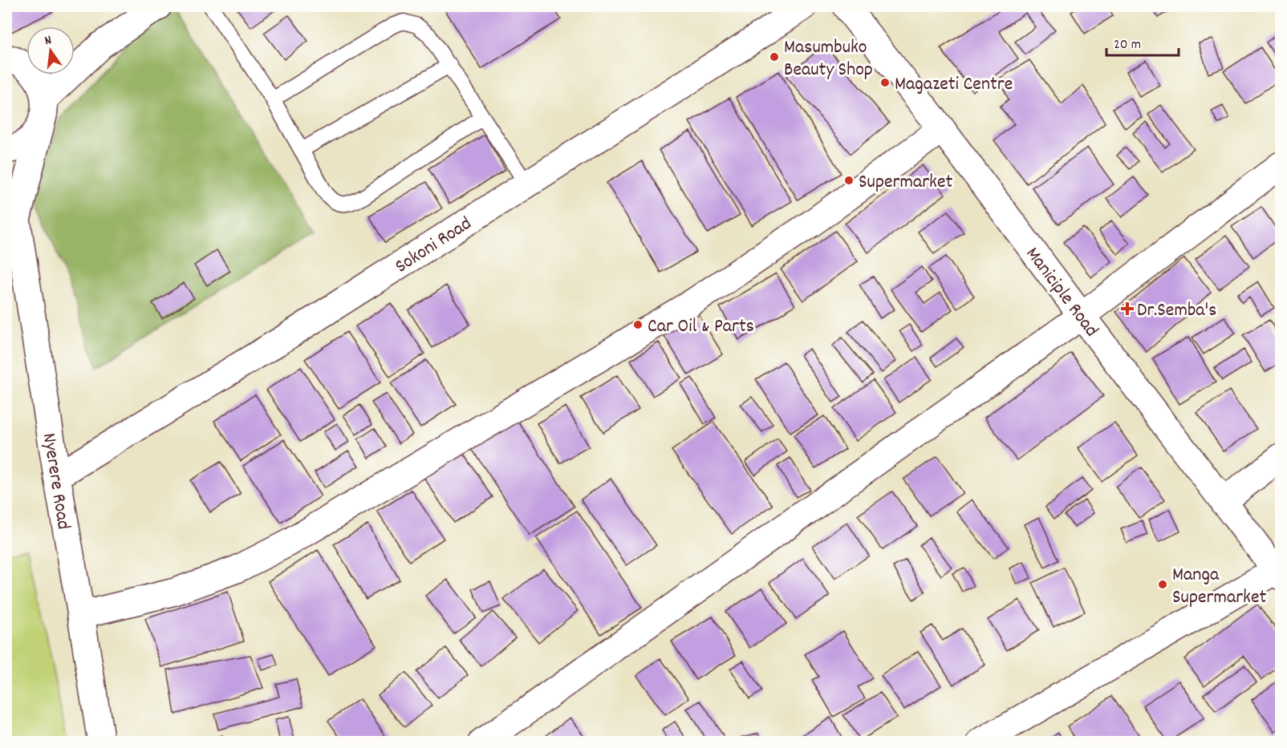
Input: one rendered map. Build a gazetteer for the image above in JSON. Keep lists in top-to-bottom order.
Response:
{
  "streets": {
    "street": ["Sokoni Road", "Maniciple Road", "Nyerere Road"]
  },
  "crossings": [
    ["Sokoni Road", "Nyerere Road"]
  ],
  "places": {
    "other": [
      "Masumbuko Beauty Shop",
      "Magazeti Centre",
      "Supermarket",
      "Car Oil & Parts",
      "Manga Supermarket"
    ],
    "health": ["Dr.Semba's"]
  },
  "scale_bar": "20 m",
  "north": "top"
}
